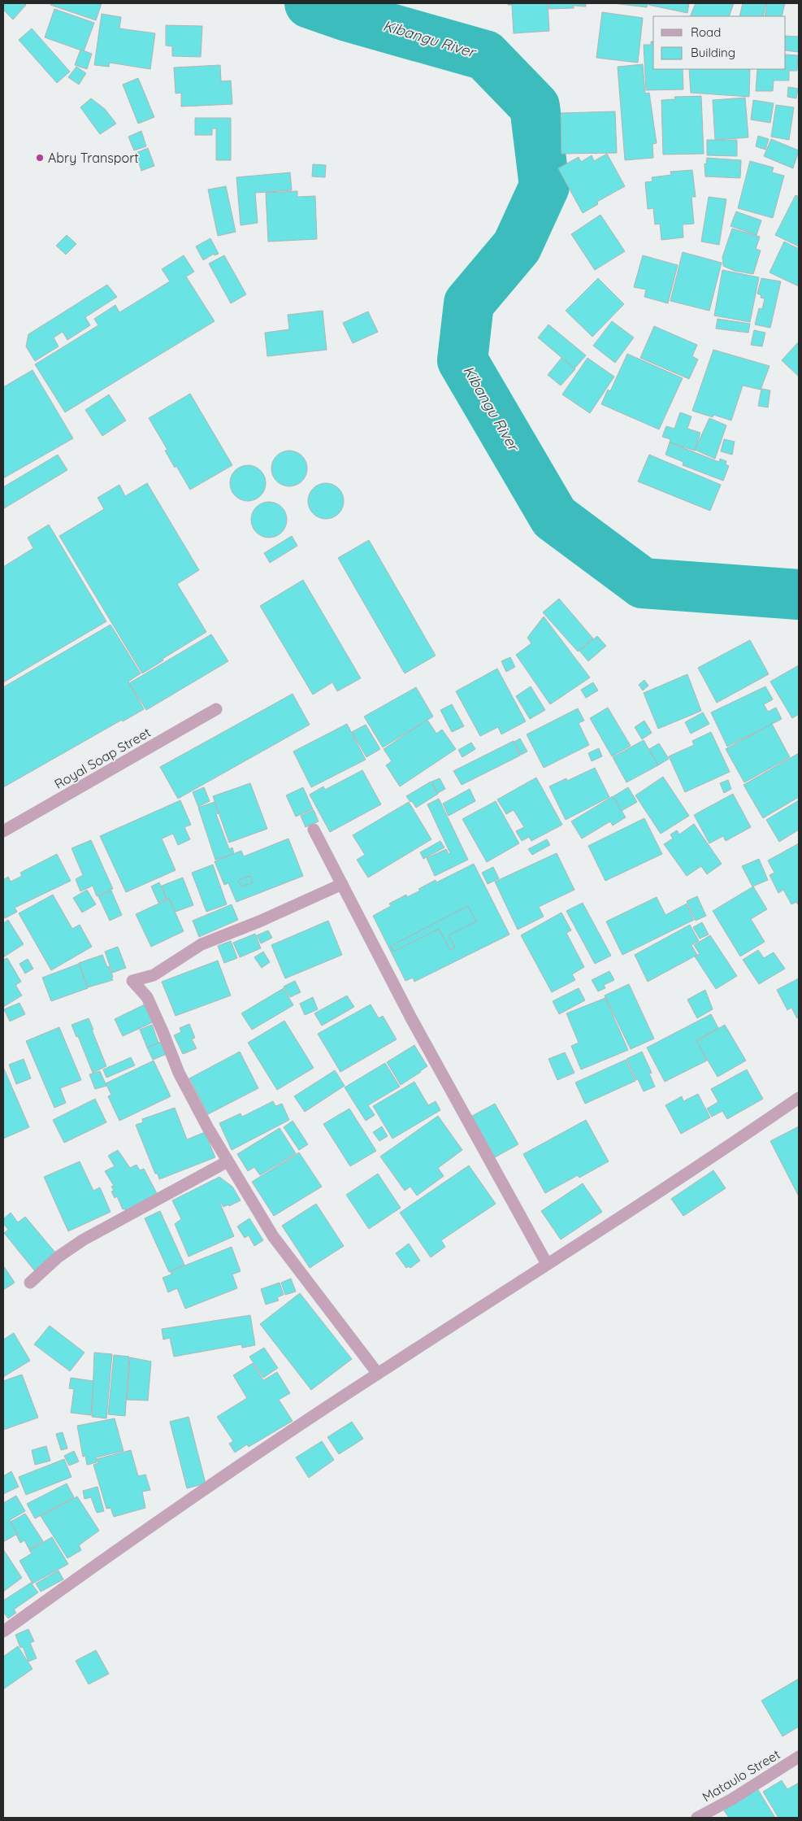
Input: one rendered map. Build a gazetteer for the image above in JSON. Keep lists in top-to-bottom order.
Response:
{
  "streets": {
    "street": ["Royal Soap Street", "Mataulo Street"]
  },
  "water": ["Kibangu River"],
  "places": ["Abry Transport"],
  "legend": ["Road", "Building"]
}
